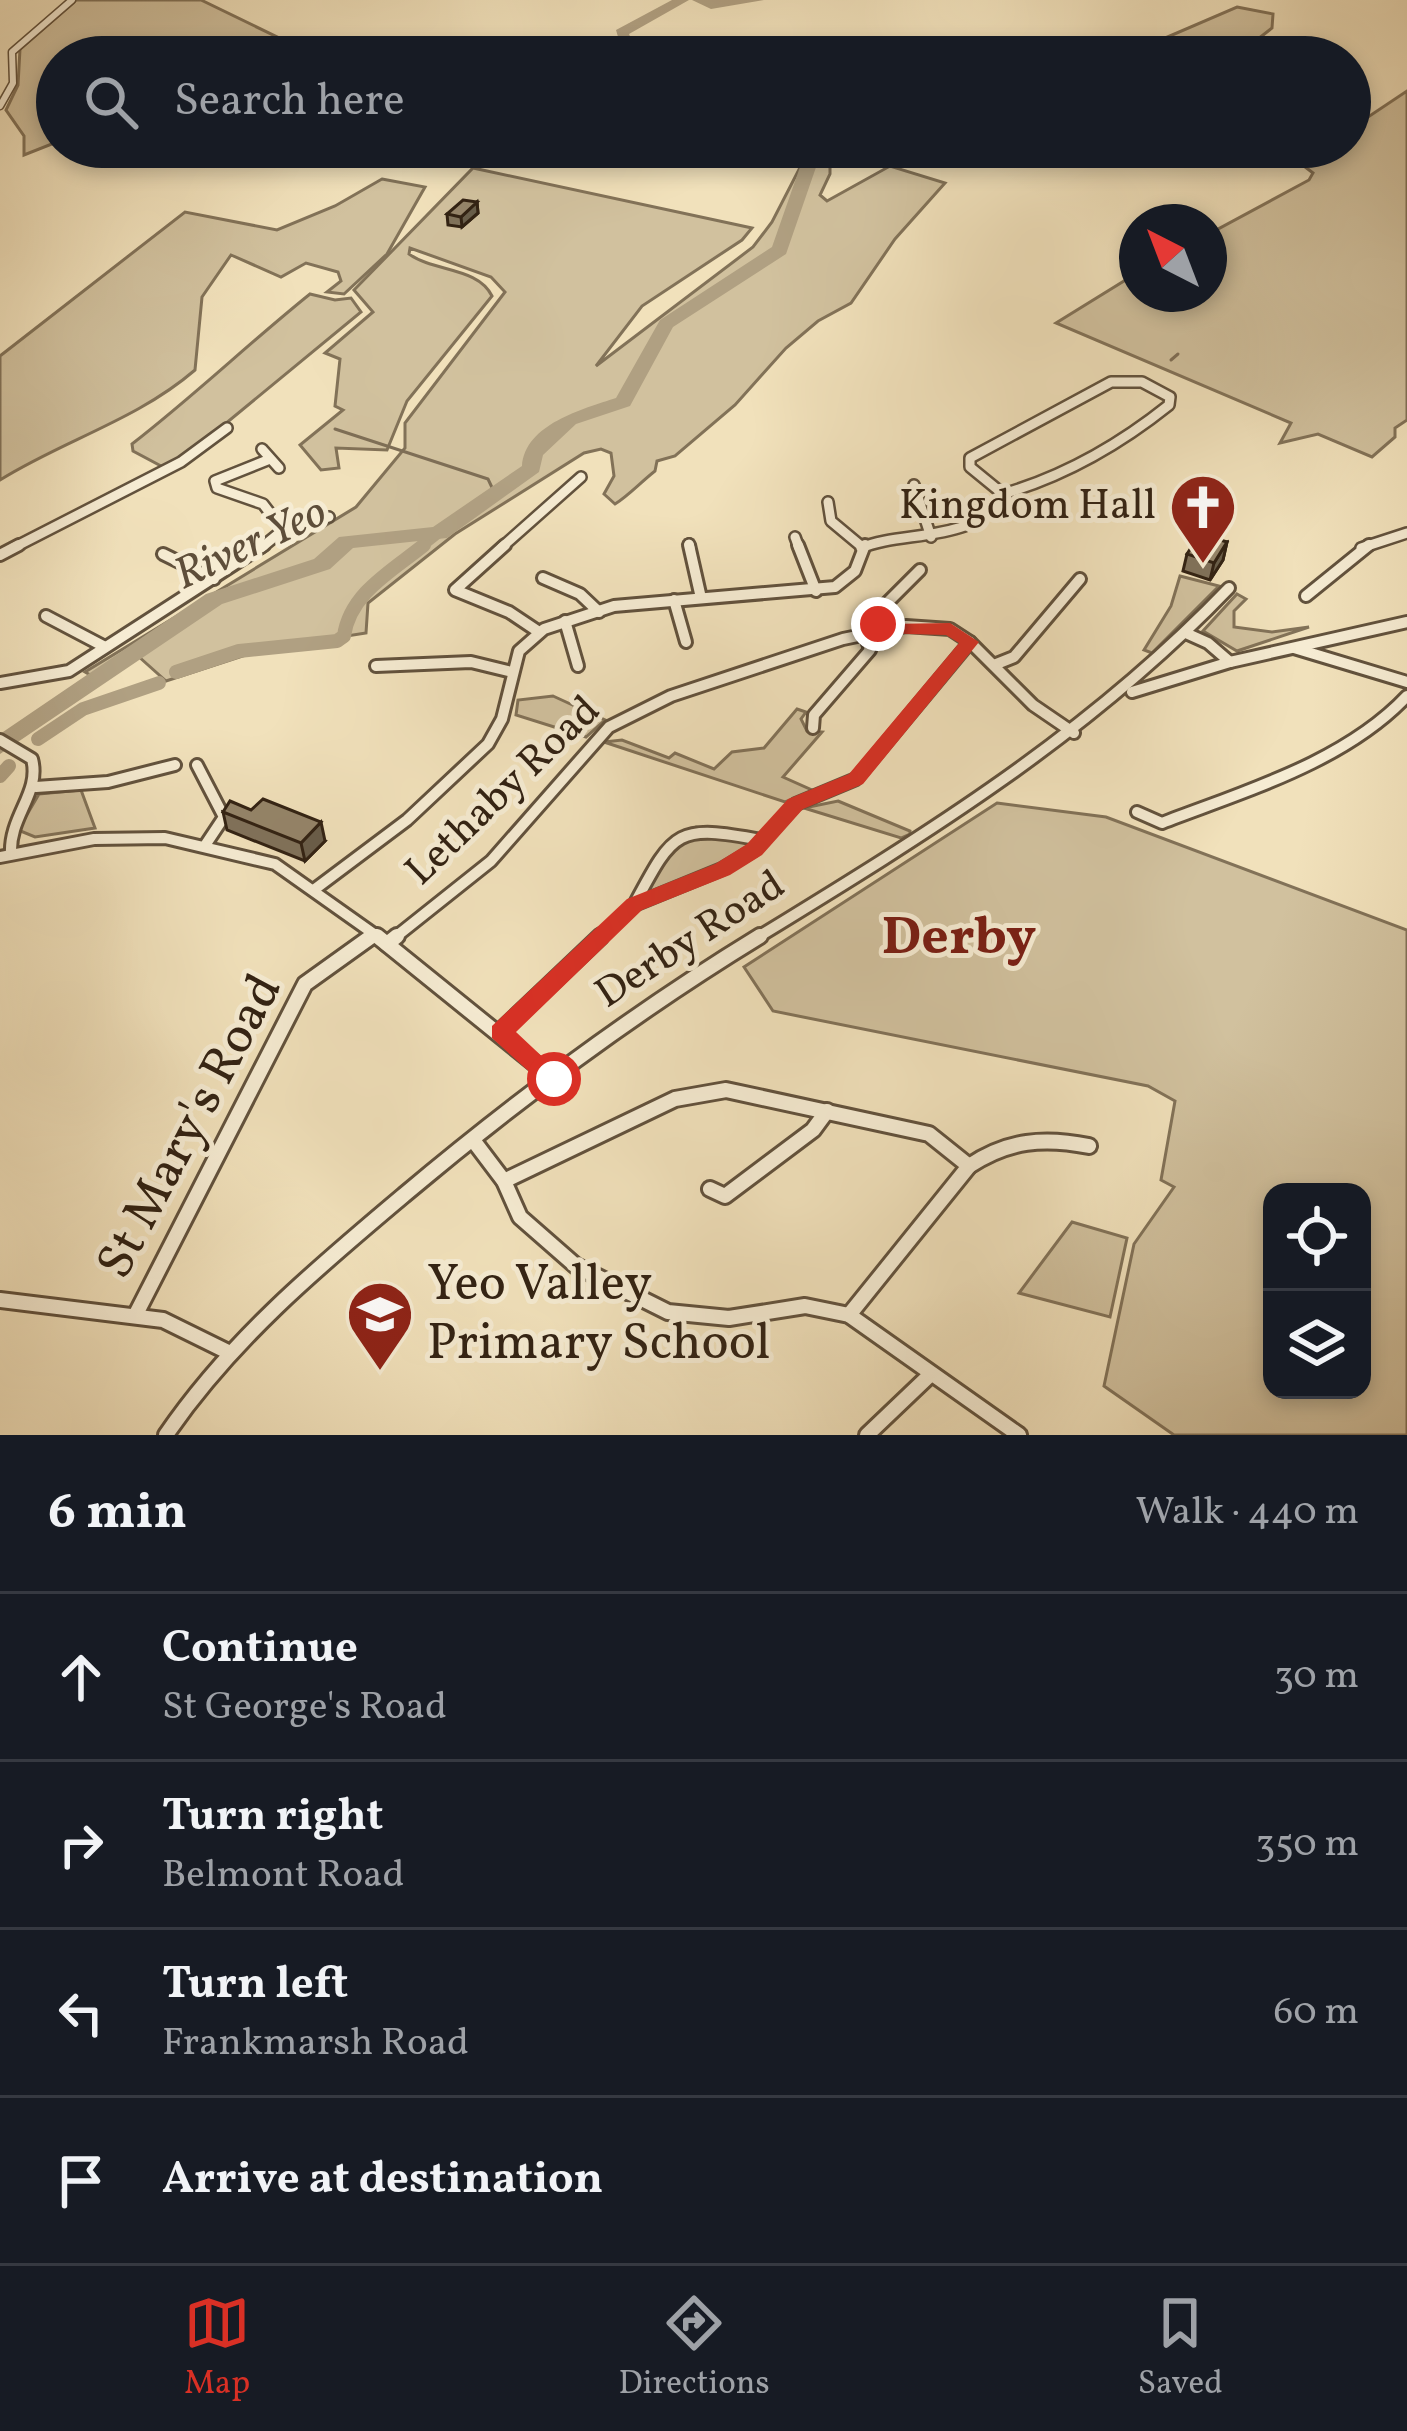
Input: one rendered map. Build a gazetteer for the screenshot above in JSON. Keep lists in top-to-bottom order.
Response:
{
  "streets": {
    "street": ["Lethaby Road", "Derby Road", "St Mary's Road"]
  },
  "crossings": [
    ["Lethaby Road", "St Mary's Road"]
  ],
  "districts": ["Derby"],
  "water": ["River Yeo"],
  "places": {
    "church": ["Kingdom Hall"],
    "school or university": ["Yeo Valley Primary School"]
  },
  "north": "top left",
  "page": {
    "search": "Search here",
    "heading": ["6 min", "Walk · 440 m"],
    "list": [
      ["Continue", "St George's Road", "30 m"],
      ["Turn right", "Belmont Road", "350 m"],
      ["Turn left", "Frankmarsh Road", "60 m"],
      "Arrive at destination"
    ],
    "nav": ["Map", "Directions", "Saved"]
  }
}
